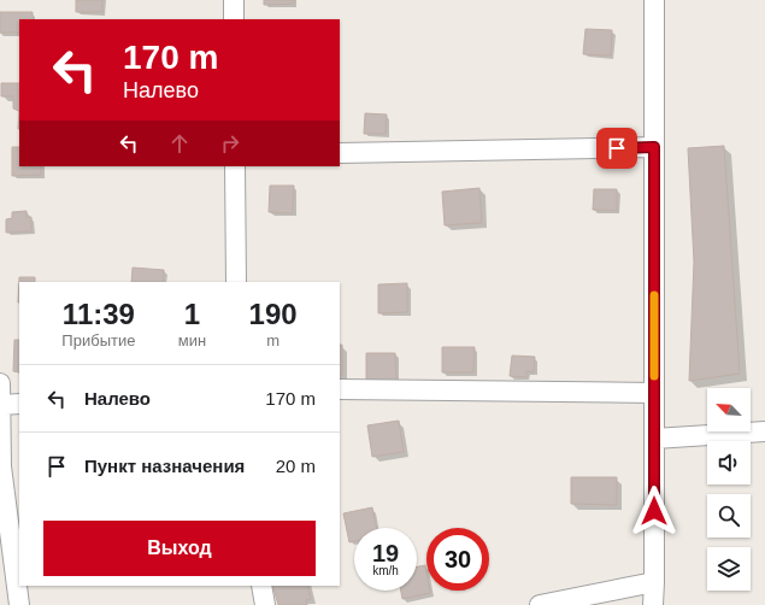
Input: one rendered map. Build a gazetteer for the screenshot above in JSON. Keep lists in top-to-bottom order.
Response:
{
  "north": "top left",
  "page": {
    "turn": ["170 m", "Налево"],
    "eta": [
      "11:39",
      "Прибытие",
      "1",
      "мин",
      "190",
      "m"
    ],
    "list": [
      {
        "name": "Налево",
        "value": "170 m"
      },
      {
        "name": "Пункт назначения",
        "value": "20 m"
      }
    ],
    "buttons": "Выход",
    "speed": "19 km/h",
    "limit": "30"
  }
}
